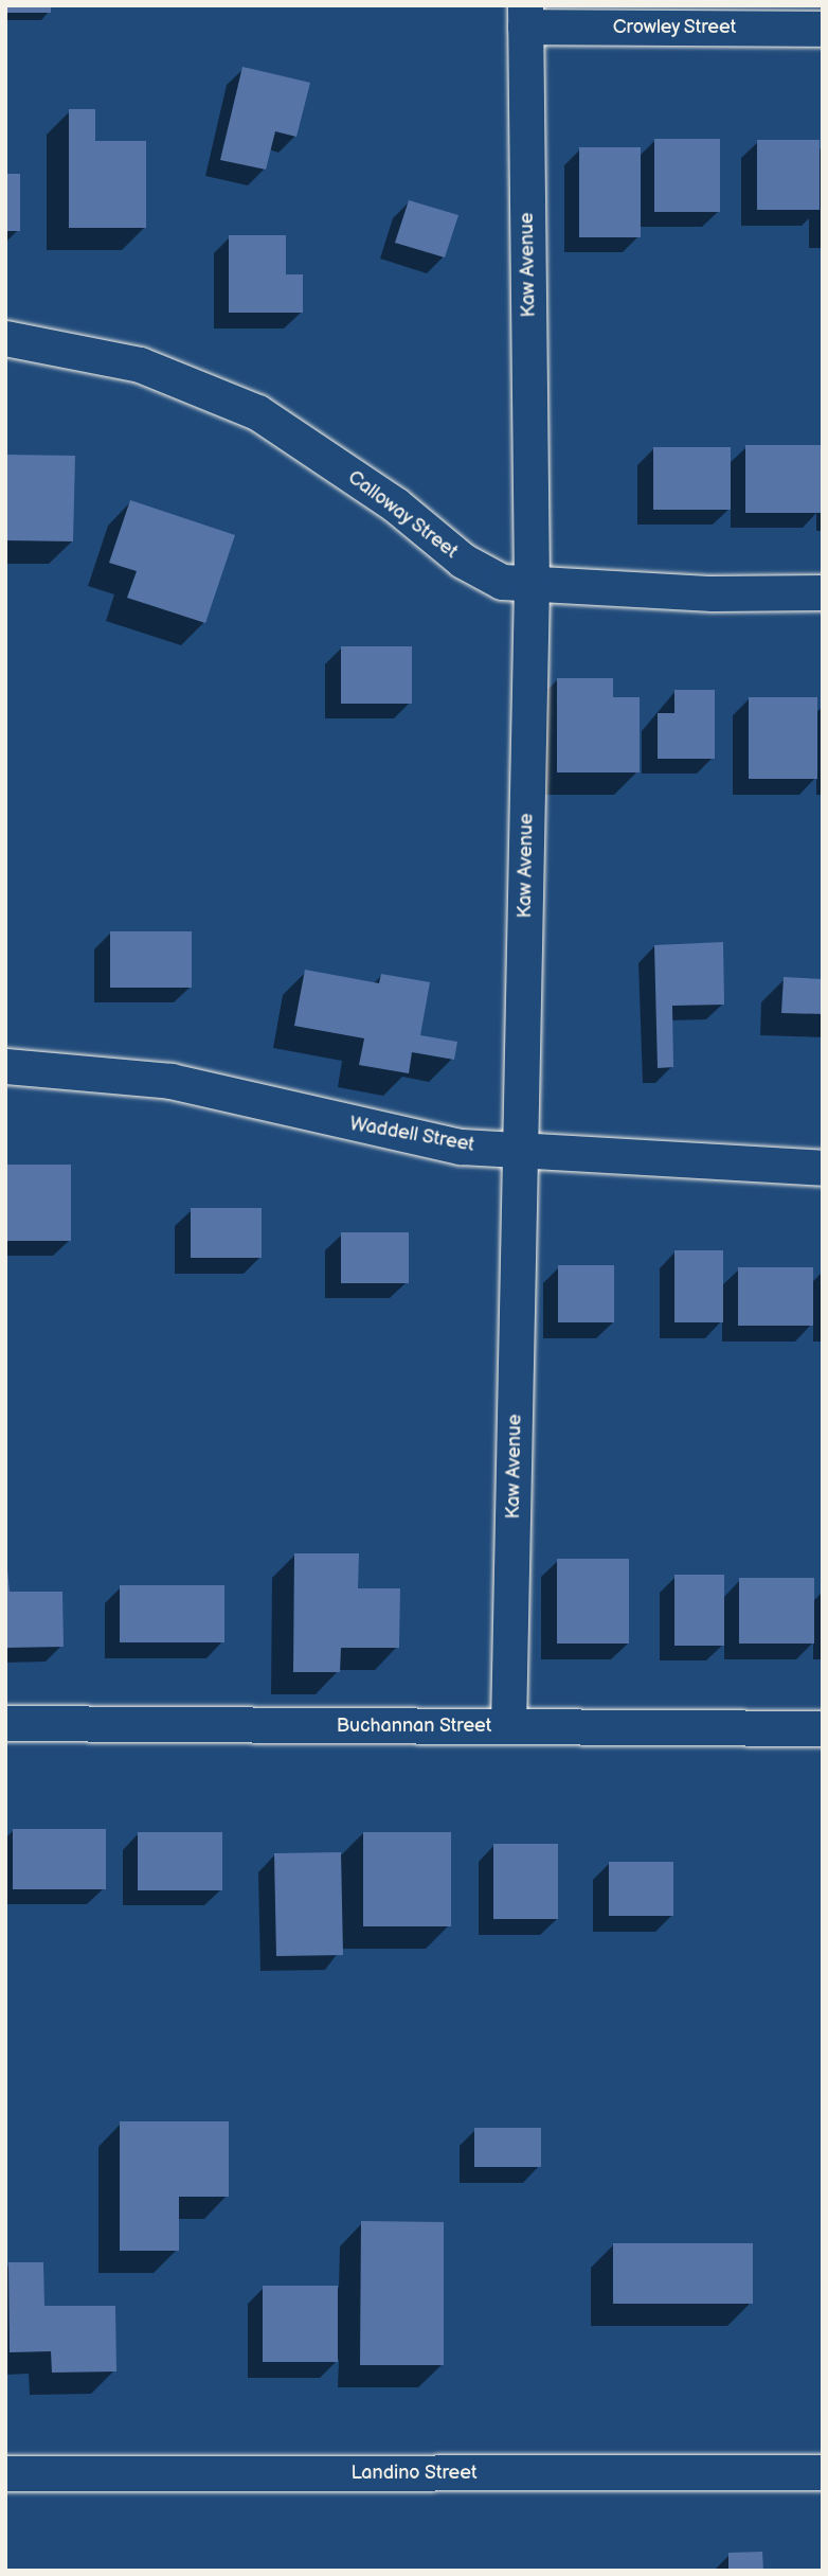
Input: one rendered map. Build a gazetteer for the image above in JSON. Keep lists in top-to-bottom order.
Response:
{
  "streets": {
    "street": [
      "Crowley Street",
      "Kaw Avenue",
      "Calloway Street",
      "Waddell Street",
      "Buchannan Street",
      "Landino Street"
    ]
  },
  "crossings": [
    ["Crowley Street", "Kaw Avenue"],
    ["Kaw Avenue", "Calloway Street"],
    ["Kaw Avenue", "Waddell Street"],
    ["Kaw Avenue", "Buchannan Street"]
  ]
}
